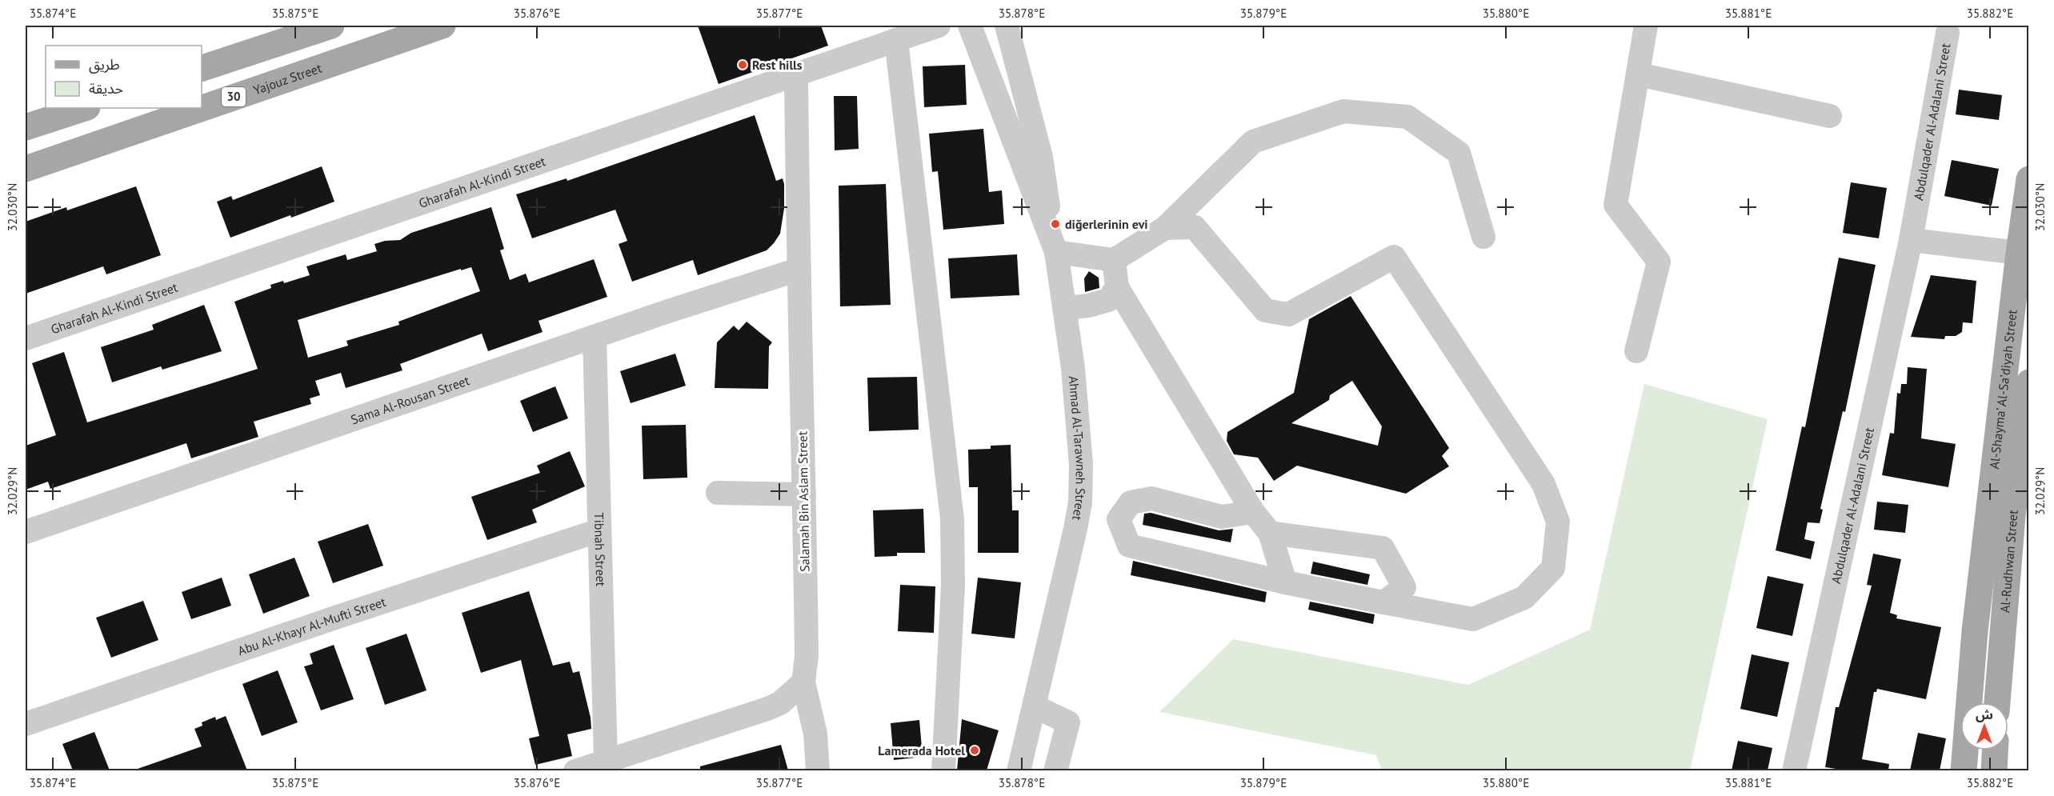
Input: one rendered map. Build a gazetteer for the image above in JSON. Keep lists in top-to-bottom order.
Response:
{
  "streets": {
    "main road": [
      "Yajouz Street",
      "30",
      "Al-Shayma’ Al-Sa’diyah Street",
      "Al-Rudhwan Street"
    ],
    "street": [
      "Abdulqader Al-Adalani Street",
      "Gharafah Al-Kindi Street",
      "Sama Al-Rousan Street",
      "Ahmad Al-Tarawneh Street",
      "Salamah Bin Aslam Street",
      "Tibnah Street",
      "Abu Al-Khayr Al-Mufti Street"
    ]
  },
  "crossings": [
    ["Gharafah Al-Kindi Street", "Salamah Bin Aslam Street"],
    ["Sama Al-Rousan Street", "Salamah Bin Aslam Street"],
    ["Sama Al-Rousan Street", "Tibnah Street"],
    ["Tibnah Street", "Abu Al-Khayr Al-Mufti Street"]
  ],
  "places": ["Rest hills", "diğerlerinin evi", "Lamerada Hotel"],
  "legend": ["طريق", "حديقة"],
  "north": "top",
  "coordinates": [
    "35.874°E",
    "35.875°E",
    "35.876°E",
    "35.877°E",
    "35.878°E",
    "35.879°E",
    "35.880°E",
    "35.881°E",
    "35.882°E",
    "32.030°N",
    "32.029°N"
  ]
}
